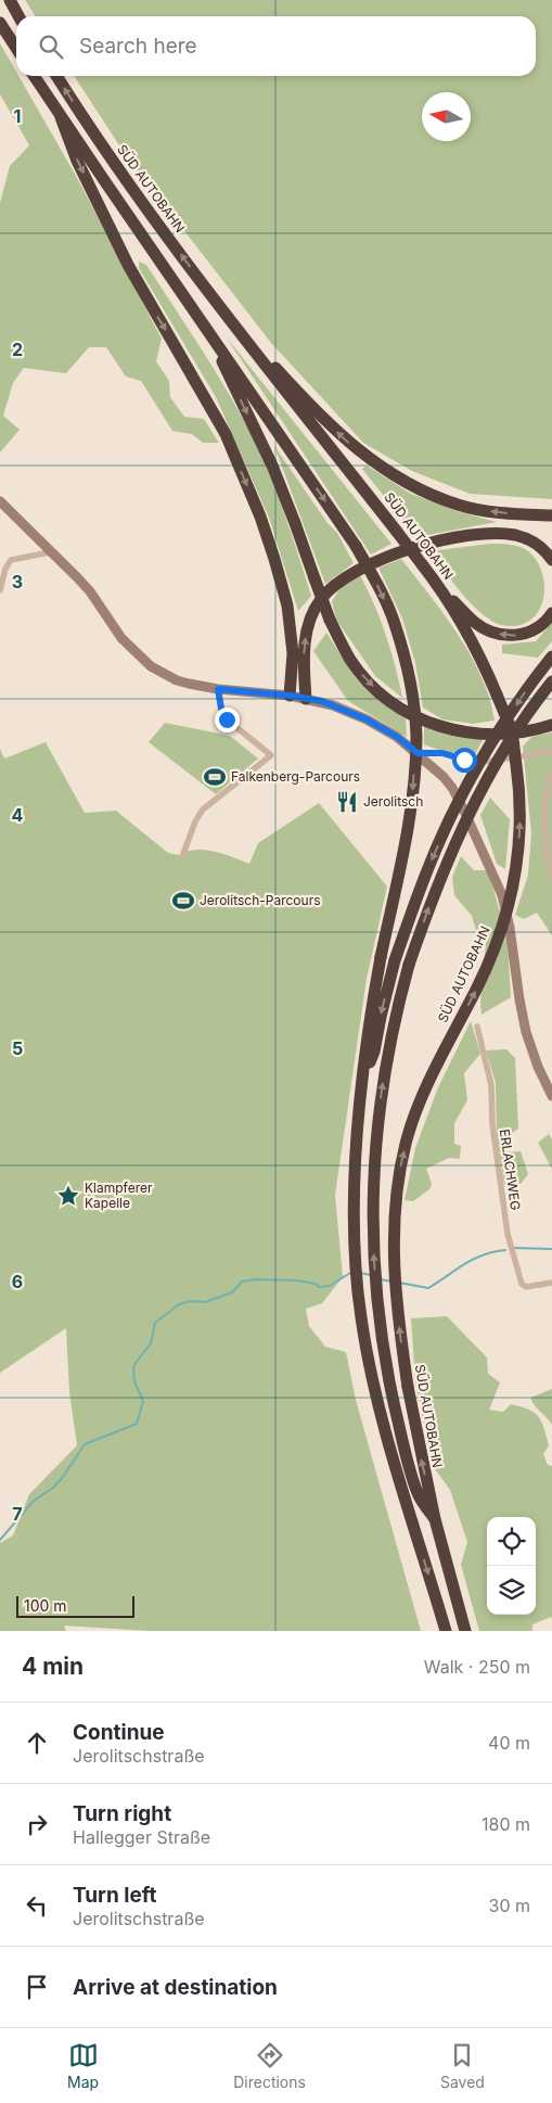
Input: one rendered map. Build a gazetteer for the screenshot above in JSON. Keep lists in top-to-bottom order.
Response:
{
  "streets": {
    "highway": ["SÜD AUTOBAHN"],
    "street": ["ERLACHWEG"]
  },
  "places": {
    "sports": ["Falkenberg-Parcours", "Jerolitsch-Parcours"],
    "restaurant": ["Jerolitsch"],
    "place": ["Klampferer Kapelle"]
  },
  "scale_bar": "100 m",
  "north": "left",
  "page": {
    "search": "Search here",
    "scale": "100 m",
    "heading": ["4 min", "Walk · 250 m"],
    "list": [
      ["Continue", "Jerolitschstraße", "40 m"],
      ["Turn right", "Hallegger Straße", "180 m"],
      ["Turn left", "Jerolitschstraße", "30 m"],
      "Arrive at destination"
    ],
    "nav": ["Map", "Directions", "Saved"]
  },
  "grid": {
    "rows": [
      "1",
      "2",
      "3",
      "4",
      "5",
      "6",
      "7"
    ]
  }
}
